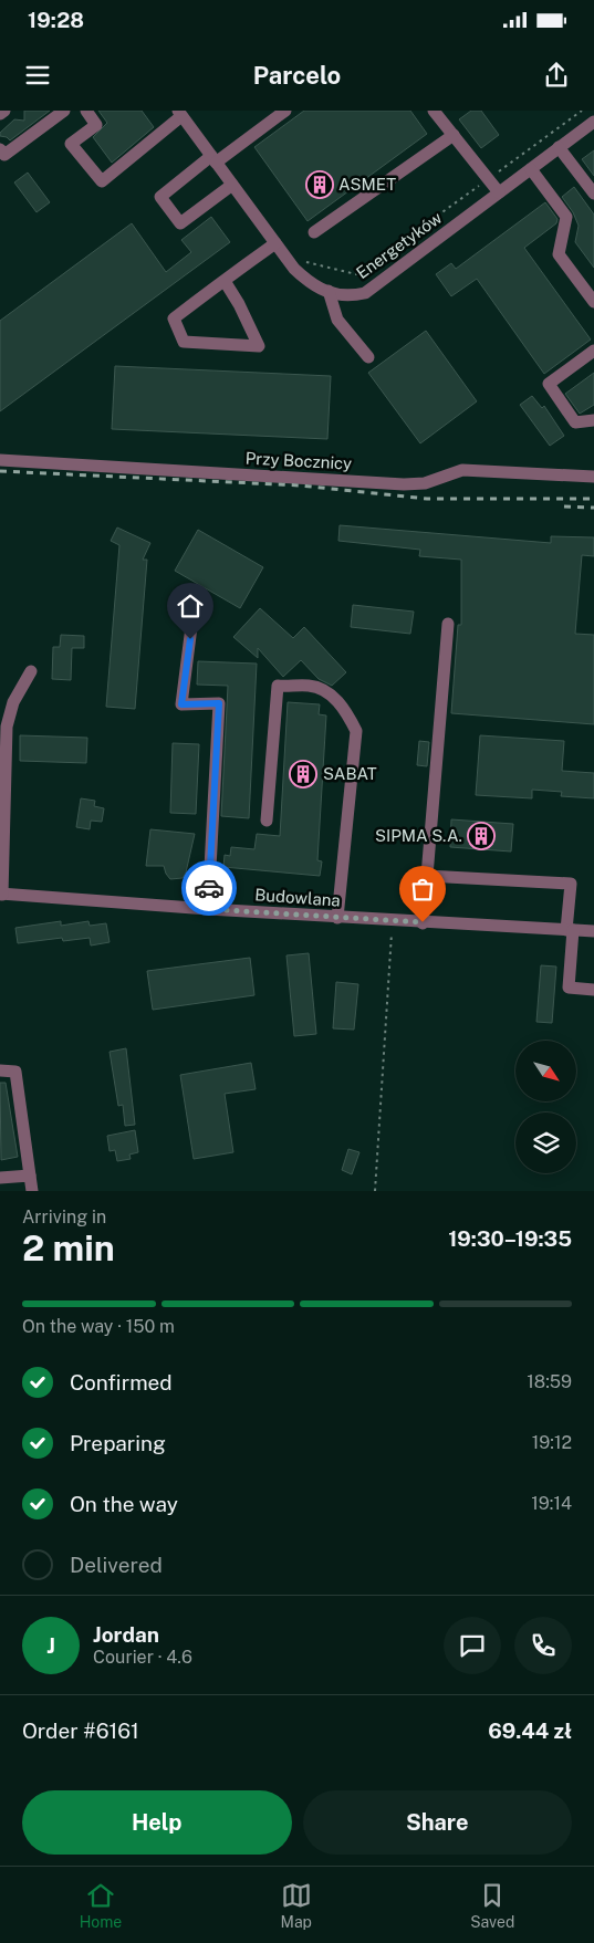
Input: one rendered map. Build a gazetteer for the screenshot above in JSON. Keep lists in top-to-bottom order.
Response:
{
  "streets": {
    "street": ["Energetyków", "Przy Bocznicy", "Budowlana"]
  },
  "places": {
    "building": ["ASMET", "SABAT", "SIPMA S.A."]
  },
  "north": "bottom right",
  "page": {
    "status": "19:28",
    "header": "Parcelo",
    "heading": ["2 min", "Arriving in", "19:30–19:35"],
    "panel": [
      "Jordan",
      "Courier · 4.6",
      "Order #6161",
      "69.44 zł"
    ],
    "bar": "On the way · 150 m",
    "list": [
      ["Confirmed", "18:59"],
      ["Preparing", "19:12"],
      ["On the way", "19:14"],
      "Delivered"
    ],
    "round": "J",
    "buttons": ["Help", "Share"],
    "tabs": ["Home", "Map", "Saved"]
  }
}
